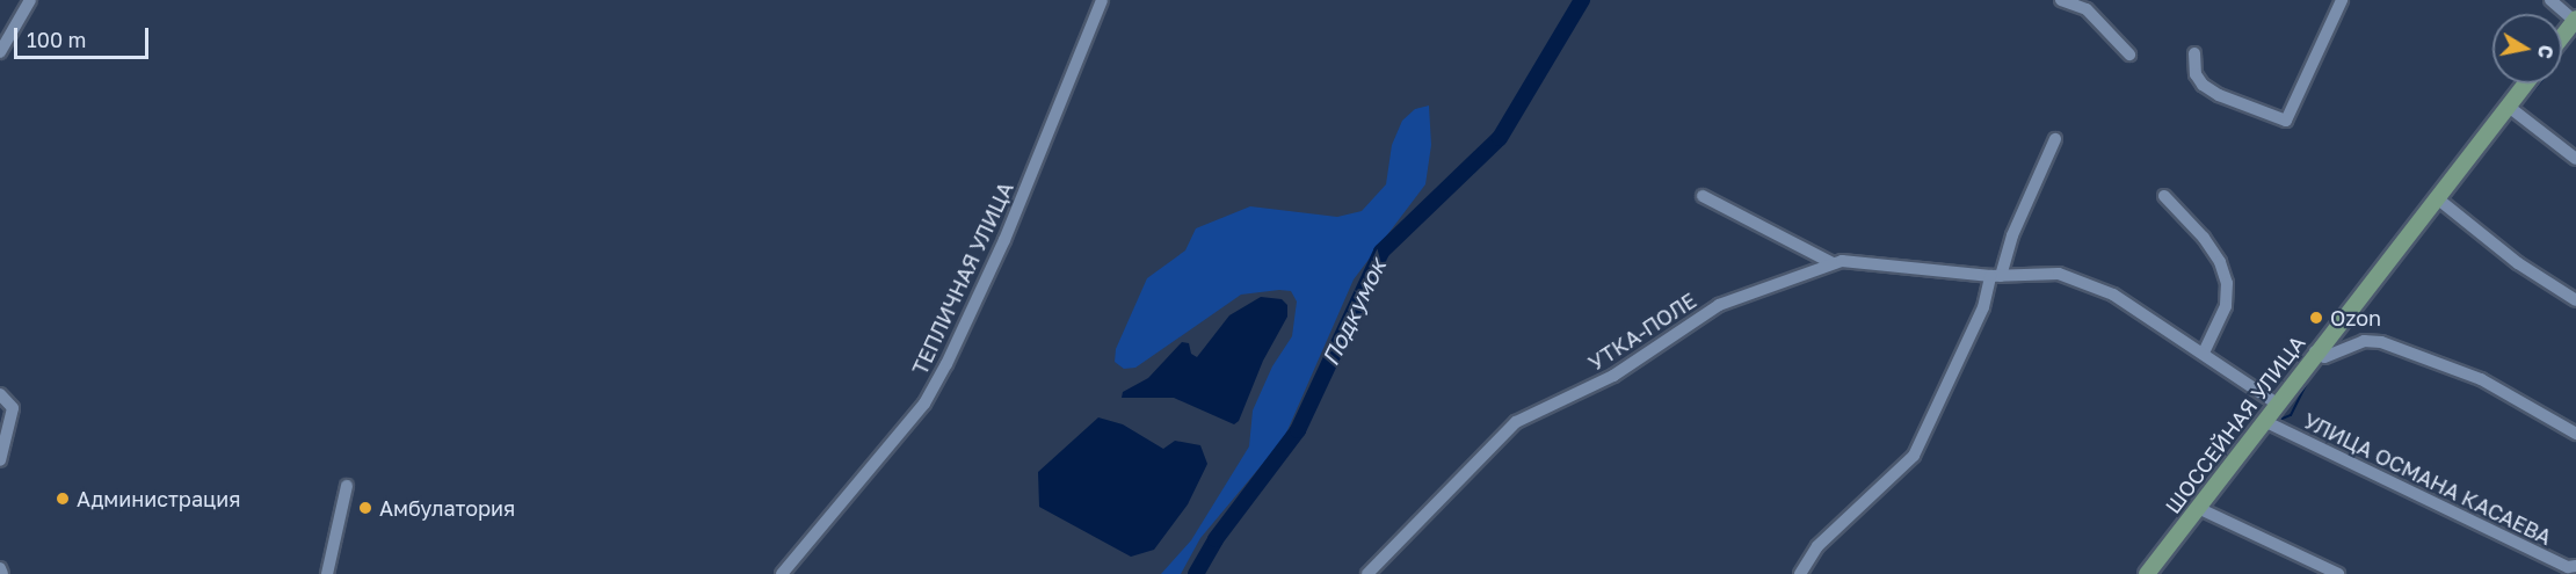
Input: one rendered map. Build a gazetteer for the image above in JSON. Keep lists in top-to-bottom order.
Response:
{
  "streets": {
    "main road": ["ШОССЕЙНАЯ УЛИЦА"],
    "street": ["ТЕПЛИЧНАЯ УЛИЦА", "УТКА-ПОЛЕ", "УЛИЦА ОСМАНА КАСАЕВА"]
  },
  "crossings": [
    ["УТКА-ПОЛЕ", "ШОССЕЙНАЯ УЛИЦА"],
    ["ШОССЕЙНАЯ УЛИЦА", "УЛИЦА ОСМАНА КАСАЕВА"]
  ],
  "water": ["Подкумок"],
  "places": ["Ozon", "Администрация", "Амбулатория"],
  "scale_bar": "100 m",
  "north": "right"
}
